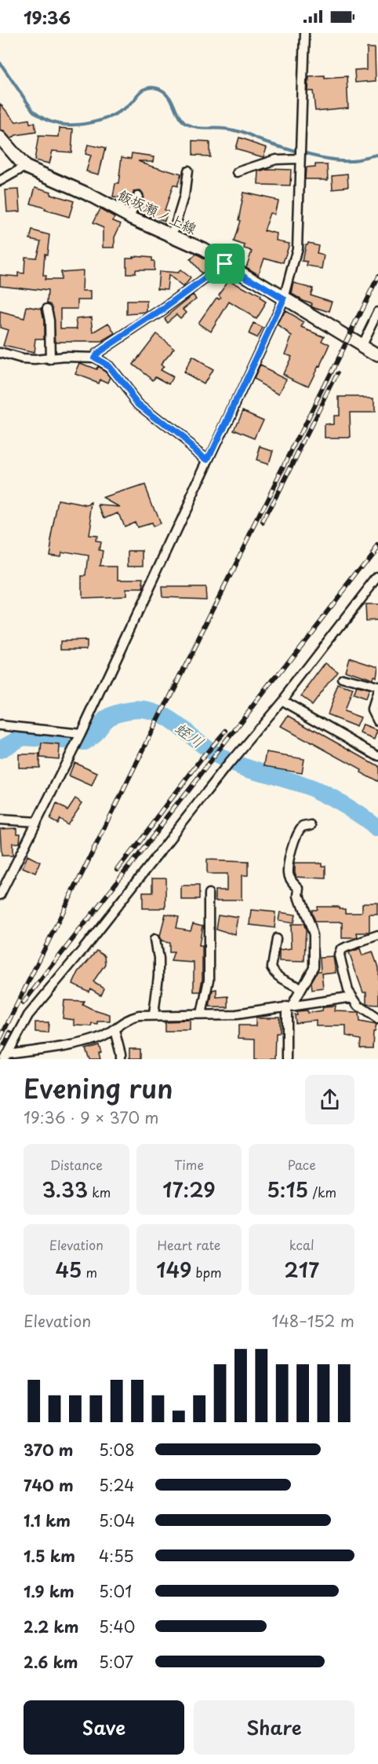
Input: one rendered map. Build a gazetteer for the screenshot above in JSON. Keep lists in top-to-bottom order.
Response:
{
  "streets": {
    "main road": ["飯坂瀬ノ上線"]
  },
  "water": ["蛭川"],
  "page": {
    "status": "19:36",
    "heading": ["Evening run", "19:36 · 9 × 370 m"],
    "stats": [
      ["Distance", "3.33 km"],
      ["Time", "17:29"],
      ["Pace", "5:15 /km"],
      ["Elevation", "45 m"],
      ["Heart rate", "149 bpm"],
      ["kcal", "217"]
    ],
    "chart": ["Elevation", "148–152 m"],
    "list": [
      {
        "name": "370 m",
        "note": "5:08"
      },
      {
        "name": "740 m",
        "note": "5:24"
      },
      {
        "name": "1.1 km",
        "note": "5:04"
      },
      {
        "name": "1.5 km",
        "note": "4:55"
      },
      {
        "name": "1.9 km",
        "note": "5:01"
      },
      {
        "name": "2.2 km",
        "note": "5:40"
      },
      {
        "name": "2.6 km",
        "note": "5:07"
      }
    ],
    "buttons": ["Save", "Share"]
  }
}
